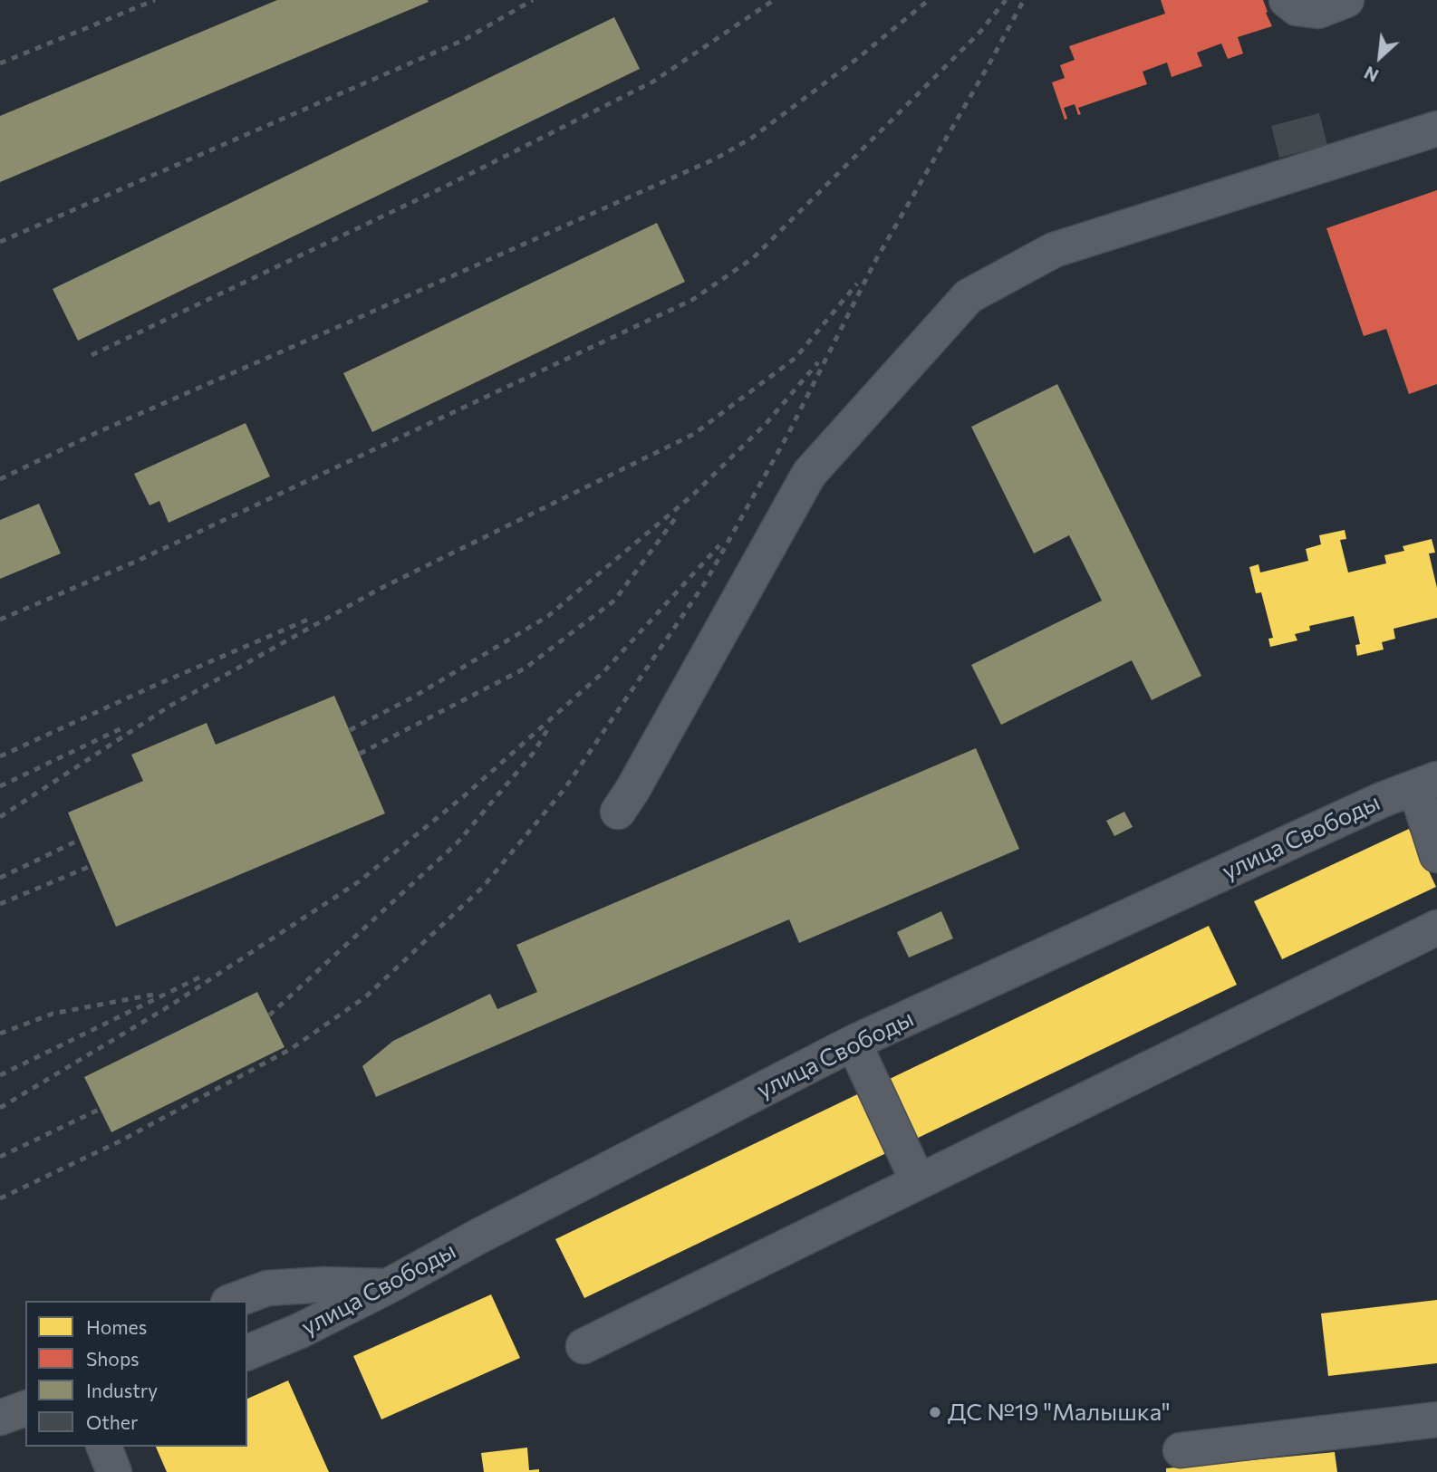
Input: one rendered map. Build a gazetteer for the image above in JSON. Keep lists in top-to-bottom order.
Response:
{
  "streets": {
    "street": ["улица Свободы"]
  },
  "places": ["ДС №19 \"Малышка\""],
  "legend": [
    "Homes",
    "Shops",
    "Industry",
    "Other"
  ],
  "north": "bottom left"
}
